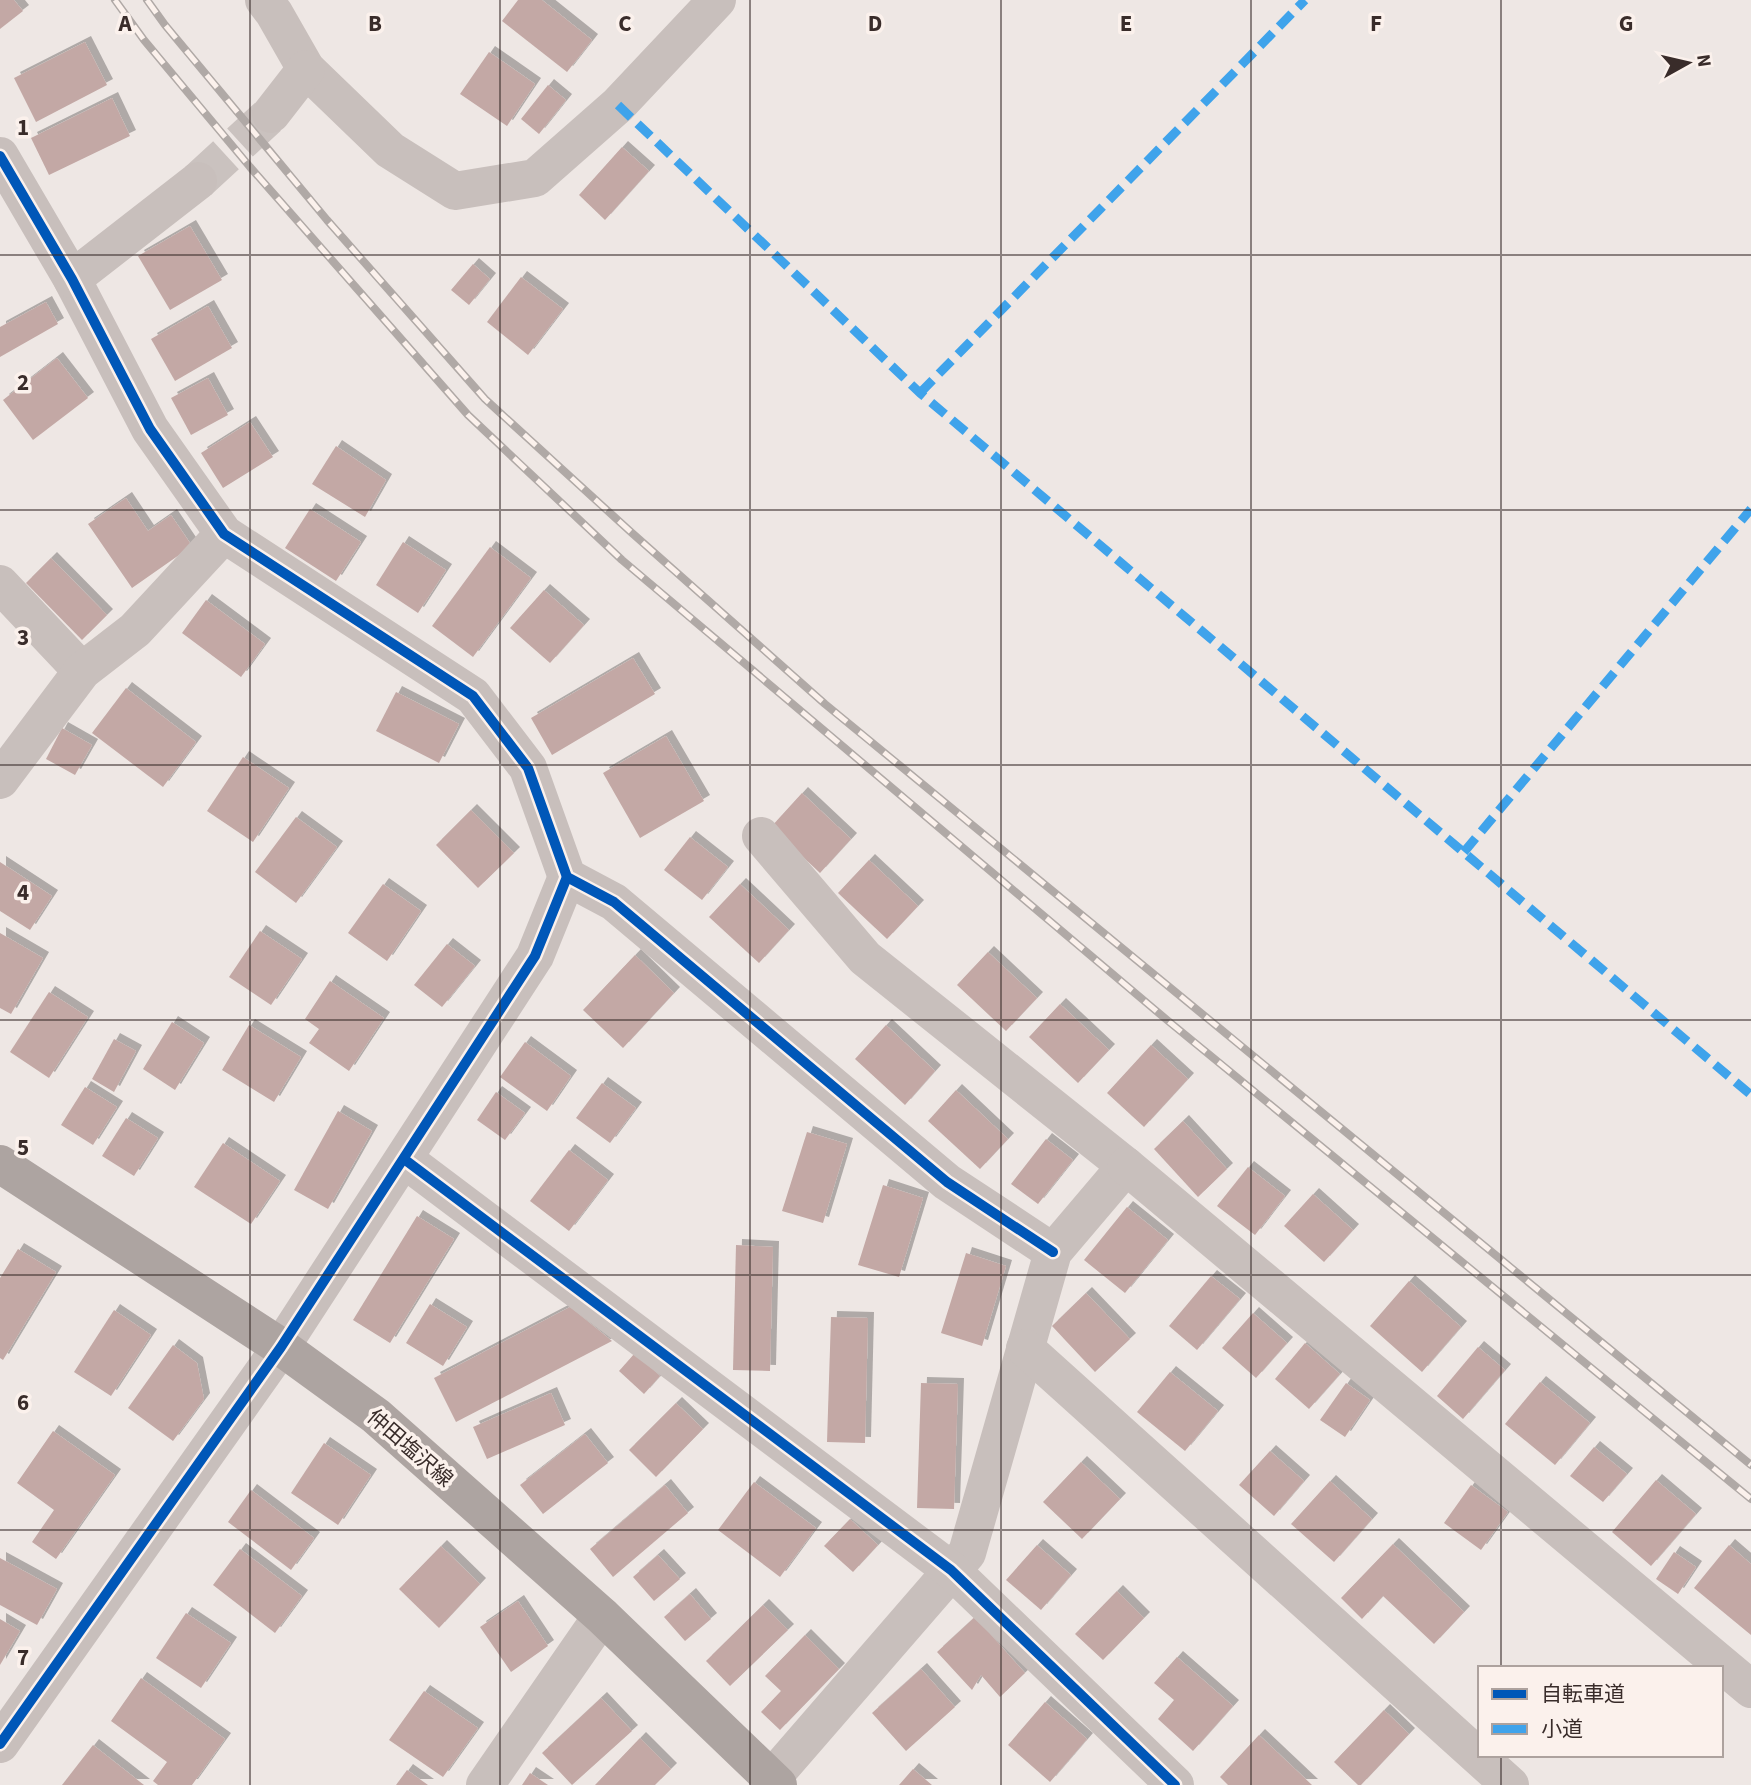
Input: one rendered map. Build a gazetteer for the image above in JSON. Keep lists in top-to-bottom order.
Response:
{
  "streets": {
    "main road": ["仲田塩沢線"]
  },
  "legend": ["自転車道", "小道"],
  "north": "right",
  "grid": {
    "columns": [
      "A",
      "B",
      "C",
      "D",
      "E",
      "F",
      "G"
    ],
    "rows": [
      "1",
      "2",
      "3",
      "4",
      "5",
      "6",
      "7"
    ]
  }
}
